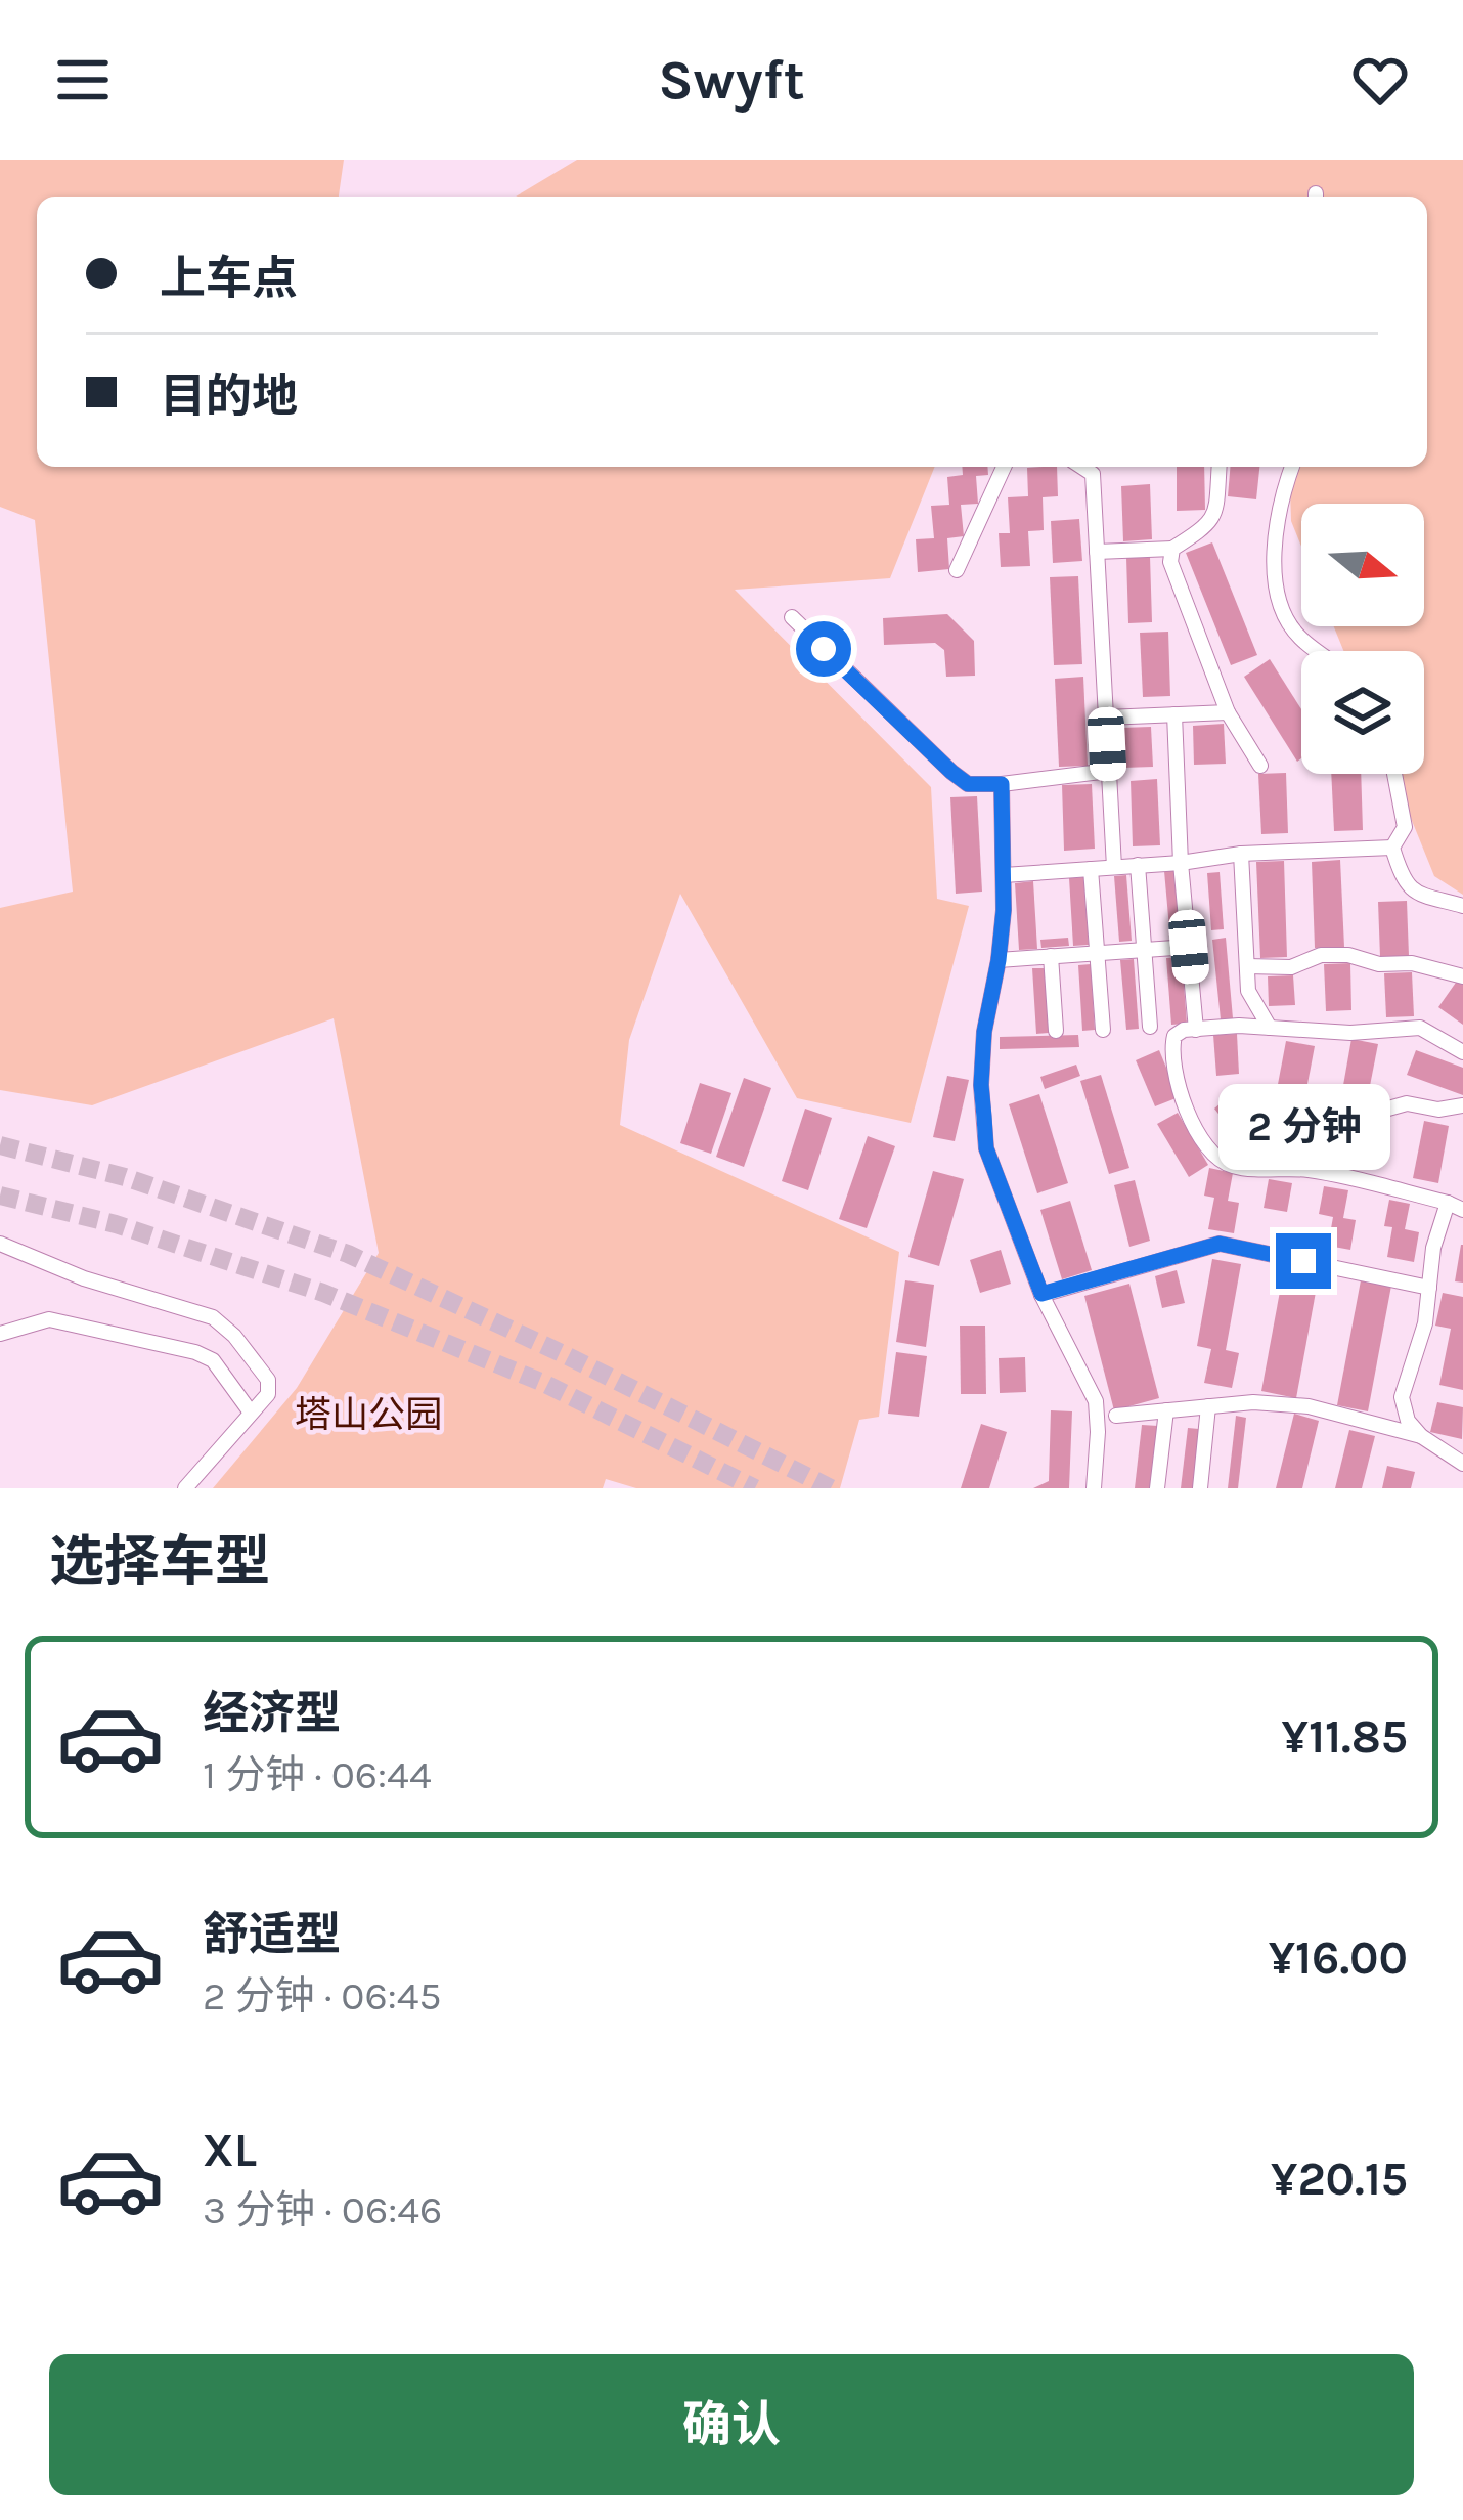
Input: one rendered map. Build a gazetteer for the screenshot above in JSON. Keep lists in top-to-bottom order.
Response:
{
  "parks": ["塔山公园"],
  "north": "right",
  "page": {
    "header": "Swyft",
    "banner": ["上车点", "目的地"],
    "bubble": "2 分钟",
    "heading": "选择车型",
    "list": [
      {
        "name": "经济型",
        "note": "1 分钟 · 06:44",
        "value": "¥11.85"
      },
      {
        "name": "舒适型",
        "note": "2 分钟 · 06:45",
        "value": "¥16.00"
      },
      {
        "name": "XL",
        "note": "3 分钟 · 06:46",
        "value": "¥20.15"
      }
    ],
    "buttons": "确认"
  }
}
